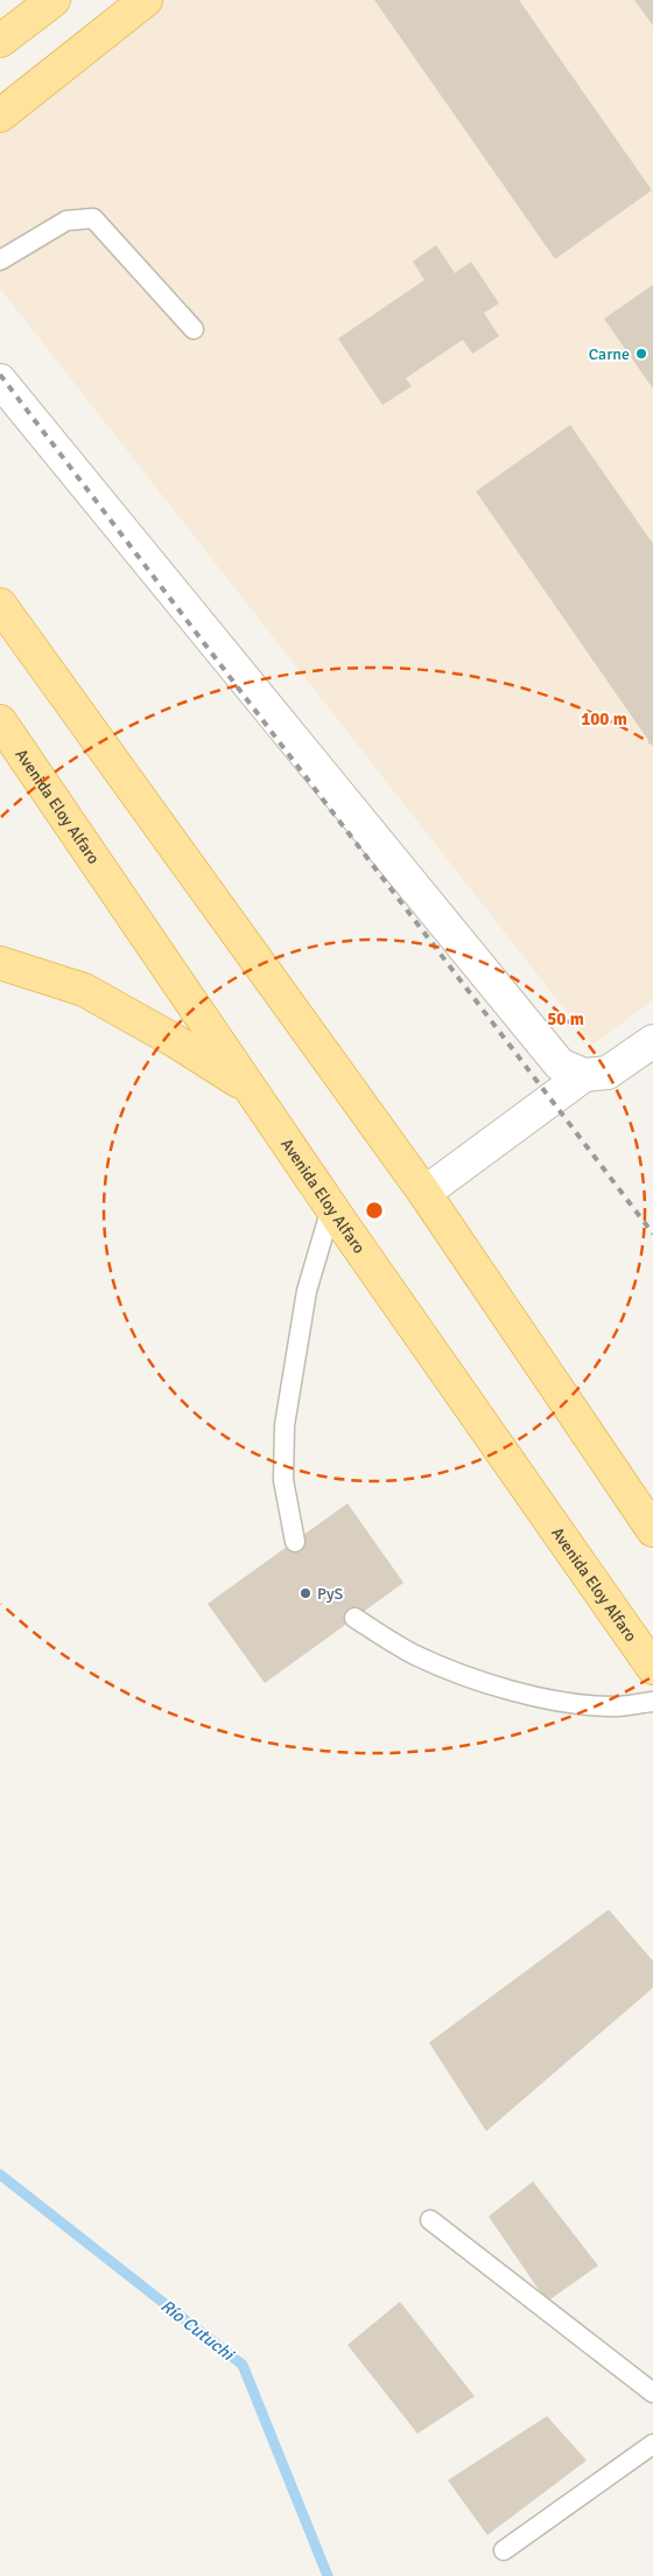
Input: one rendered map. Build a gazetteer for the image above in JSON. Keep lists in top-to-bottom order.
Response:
{
  "streets": {
    "main road": ["Avenida Eloy Alfaro"]
  },
  "water": ["Río Cutuchi"],
  "places": ["Carne", "PyS"],
  "rings": ["100 m", "50 m"]
}
